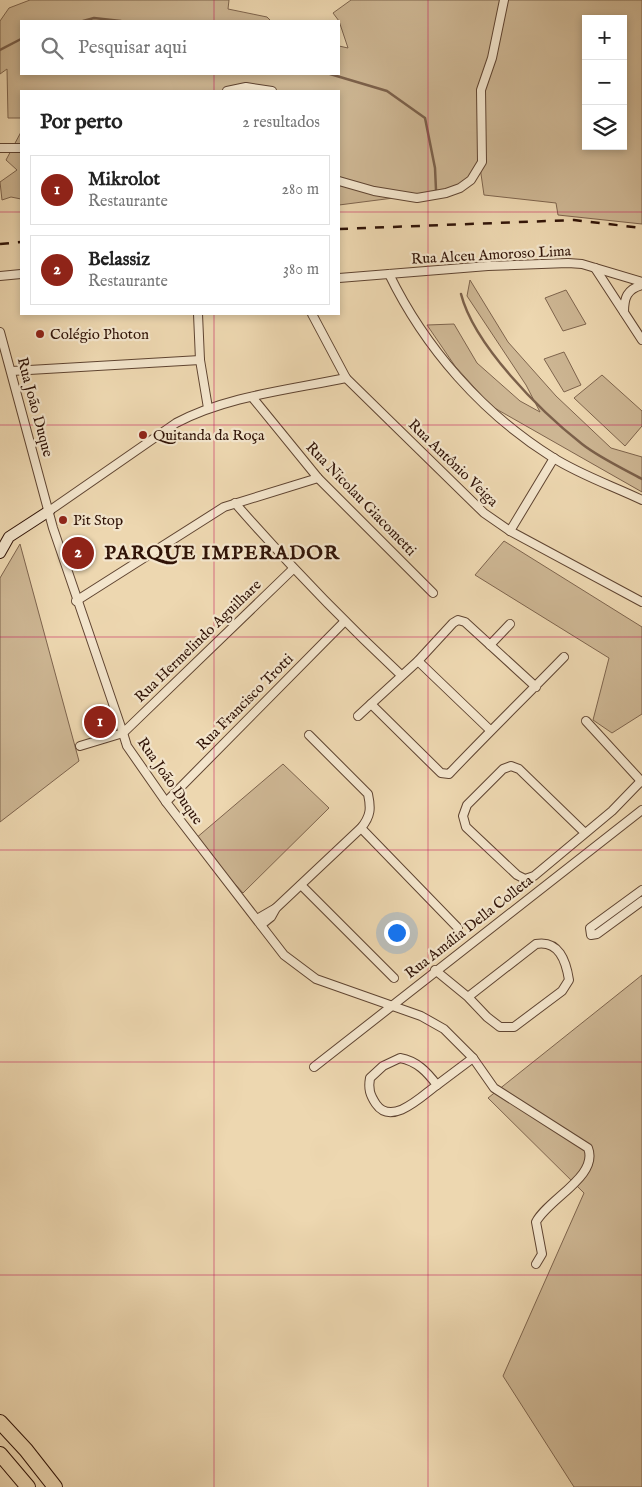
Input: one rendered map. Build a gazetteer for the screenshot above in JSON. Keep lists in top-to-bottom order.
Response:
{
  "streets": {
    "street": [
      "Rua Alceu Amoroso Lima",
      "Rua João Duque",
      "Rua Antônio Veiga",
      "Rua Nicolau Giacometti",
      "Rua Hermelindo Aguilhare",
      "Rua Francisco Trotti",
      "Rua Amália Della Colleta"
    ]
  },
  "crossings": [
    ["Rua João Duque", "Rua Hermelindo Aguilhare"],
    ["Rua João Duque", "Rua Francisco Trotti"],
    ["Rua João Duque", "Rua Amália Della Colleta"]
  ],
  "districts": ["PARQUE IMPERADOR"],
  "places": ["Colégio Photon", "Quitanda da Roça", "Pit Stop"],
  "page": {
    "map_buttons": ["+", "−"],
    "search": "Pesquisar aqui",
    "heading": ["Por perto", "2 resultados"],
    "list": [
      {
        "mark": "1",
        "name": "Mikrolot",
        "note": "Restaurante",
        "value": "280 m"
      },
      {
        "mark": "2",
        "name": "Belassiz",
        "note": "Restaurante",
        "value": "380 m"
      }
    ],
    "pins": ["2", "1"]
  }
}
